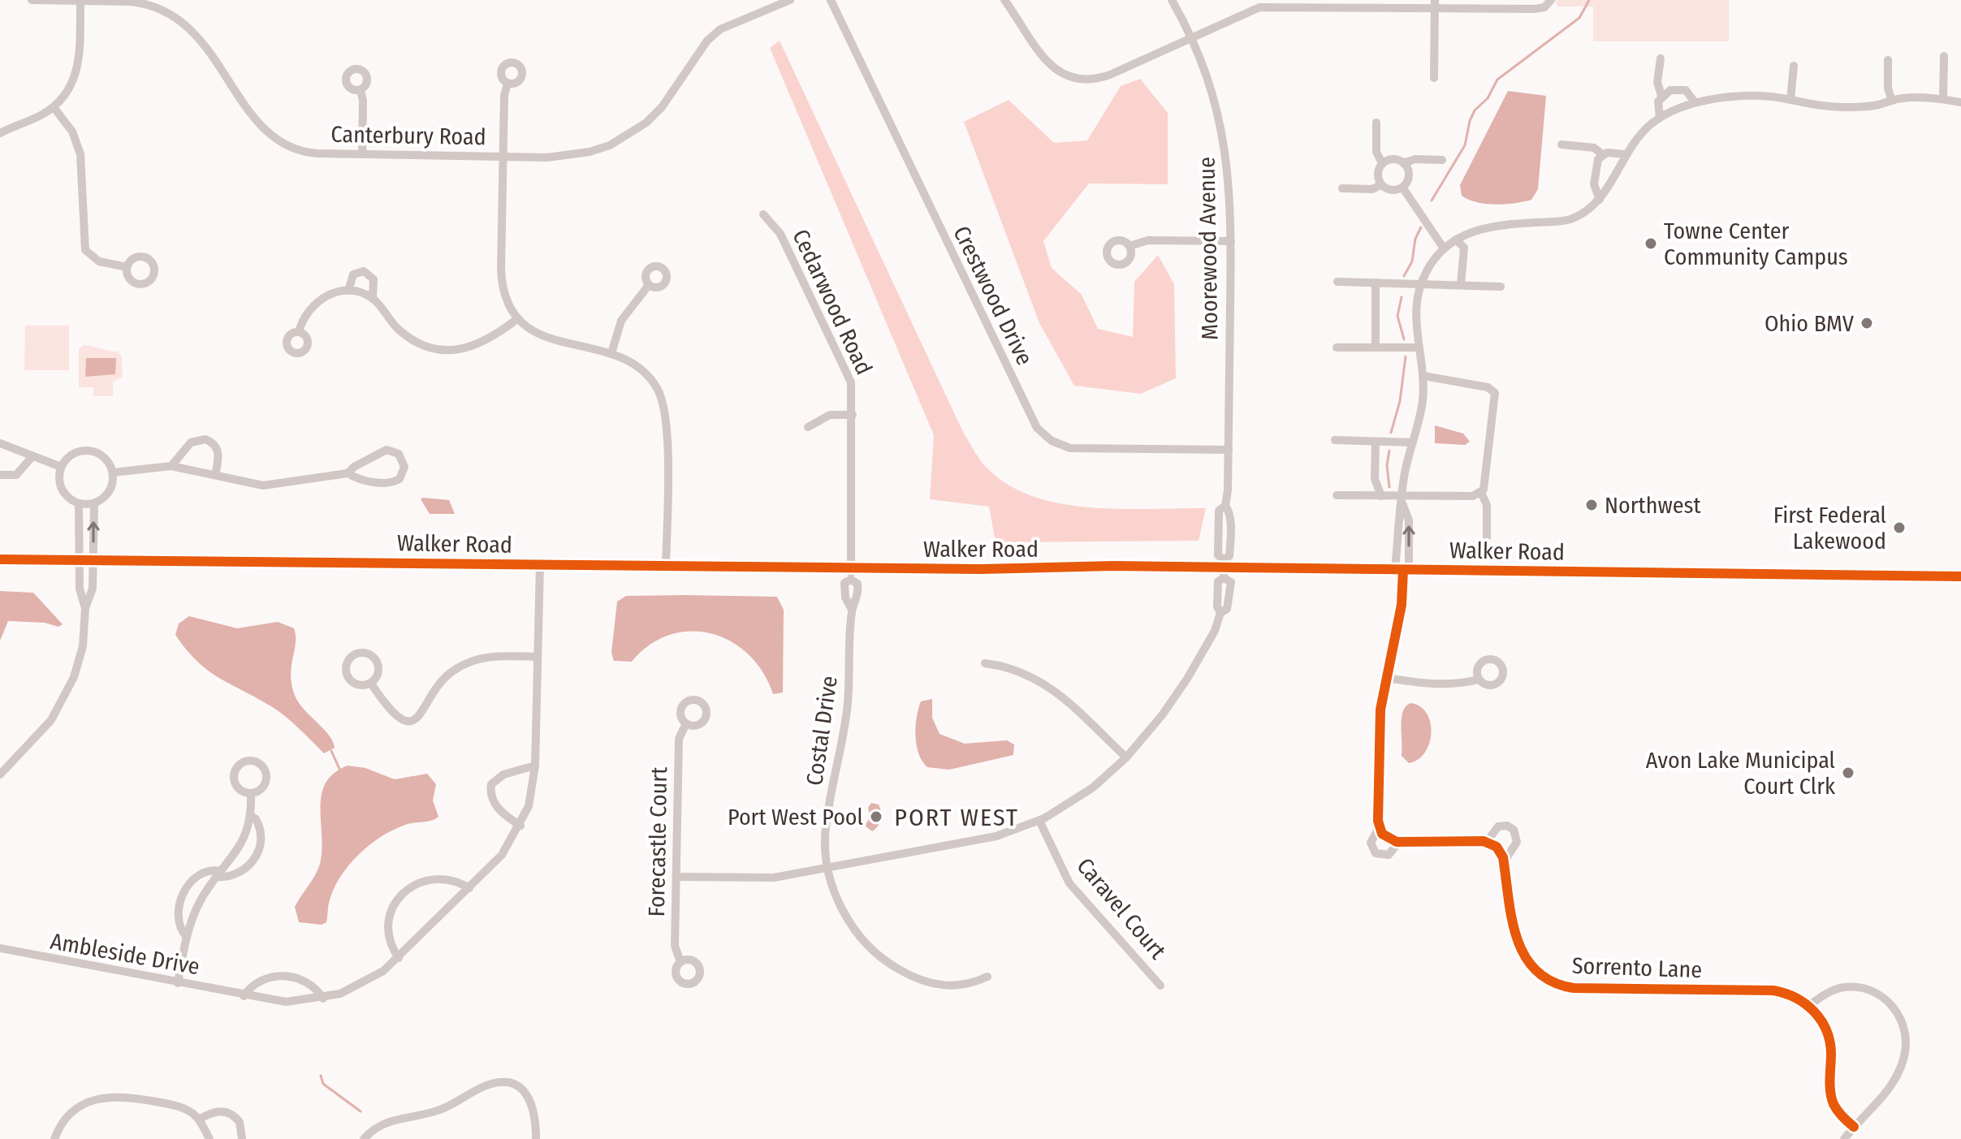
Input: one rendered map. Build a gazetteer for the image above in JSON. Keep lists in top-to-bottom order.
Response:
{
  "streets": {
    "street": [
      "Canterbury Road",
      "Moorewood Avenue",
      "Crestwood Drive",
      "Cedarwood Road",
      "Walker Road",
      "Costal Drive",
      "Forecastle Court",
      "Caravel Court",
      "Ambleside Drive",
      "Sorrento Lane"
    ]
  },
  "crossings": [
    ["Moorewood Avenue", "Crestwood Drive"],
    ["Moorewood Avenue", "Walker Road"],
    ["Cedarwood Road", "Walker Road"],
    ["Cedarwood Road", "Costal Drive"],
    ["Walker Road", "Costal Drive"],
    ["Walker Road", "Ambleside Drive"]
  ],
  "districts": ["PORT WEST"],
  "places": [
    "Towne Center Community Campus",
    "Ohio BMV",
    "Northwest",
    "First Federal Lakewood",
    "Avon Lake Municipal Court Clrk",
    "Port West Pool"
  ]
}
